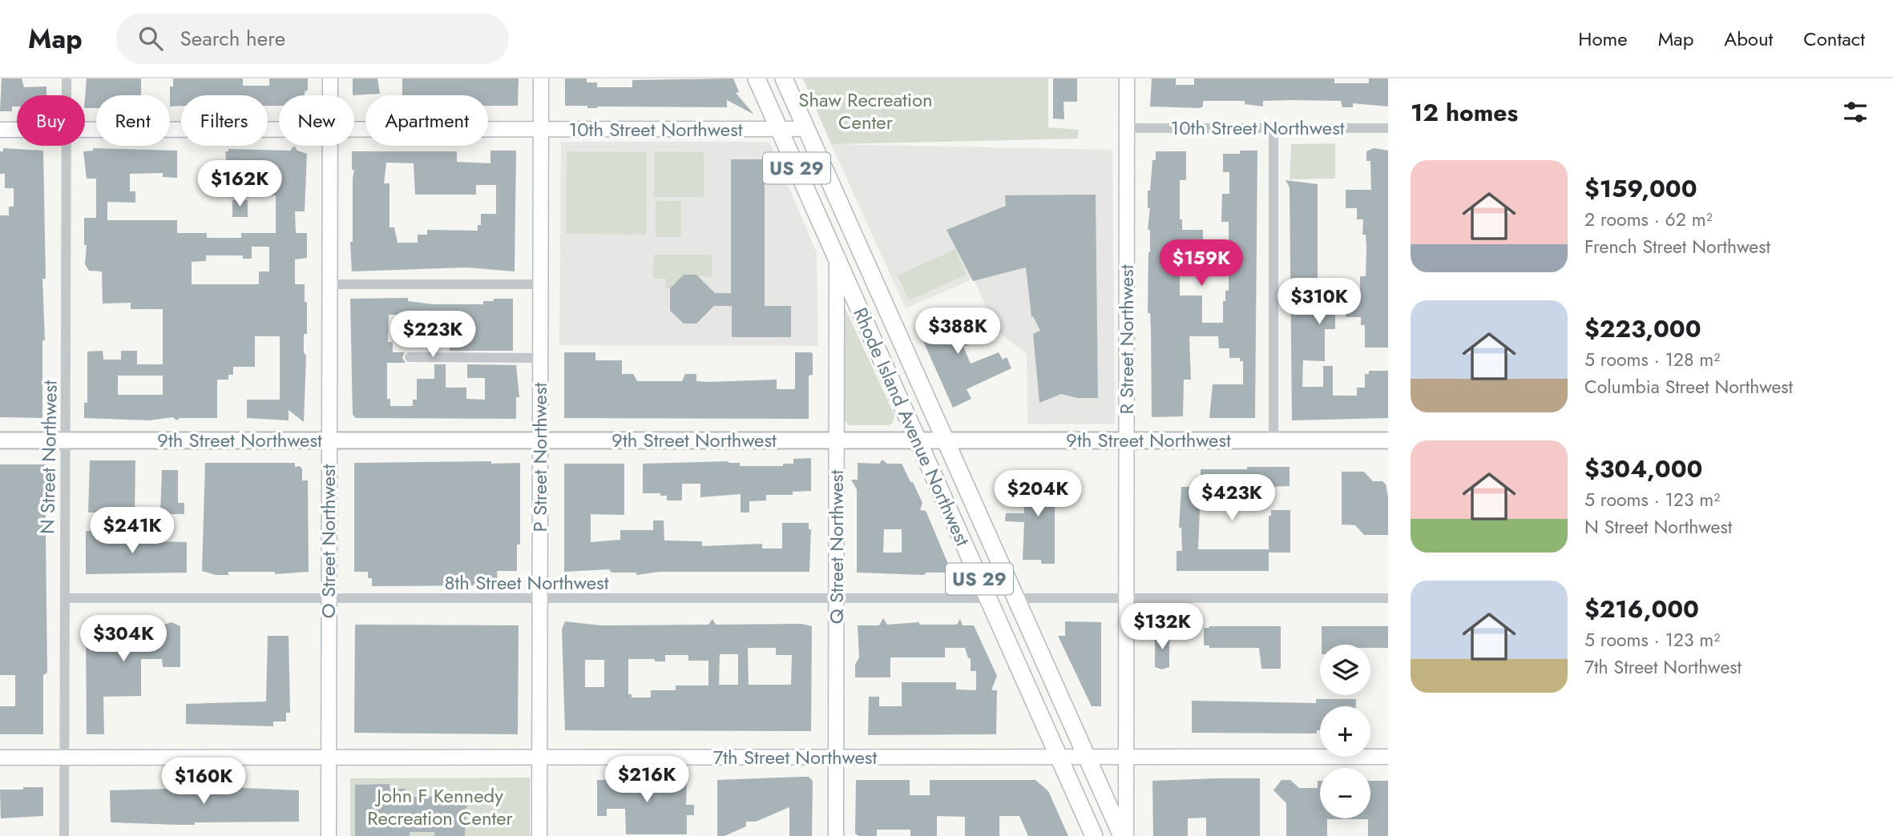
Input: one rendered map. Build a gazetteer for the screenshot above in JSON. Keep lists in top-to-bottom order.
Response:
{
  "streets": {
    "highway": ["US 29", "Rhode Island Avenue Northwest"],
    "main road": ["9th Street Northwest"],
    "street": [
      "10th Street Northwest",
      "R Street Northwest",
      "N Street Northwest",
      "P Street Northwest",
      "O Street Northwest",
      "Q Street Northwest",
      "8th Street Northwest",
      "7th Street Northwest"
    ]
  },
  "crossings": [
    ["10th Street Northwest", "R Street Northwest"],
    ["10th Street Northwest", "Rhode Island Avenue Northwest"],
    ["10th Street Northwest", "P Street Northwest"],
    ["R Street Northwest", "9th Street Northwest"],
    ["R Street Northwest", "7th Street Northwest"],
    ["Rhode Island Avenue Northwest", "9th Street Northwest"],
    ["Rhode Island Avenue Northwest", "Q Street Northwest"],
    ["Rhode Island Avenue Northwest", "8th Street Northwest"],
    ["Rhode Island Avenue Northwest", "7th Street Northwest"],
    ["9th Street Northwest", "N Street Northwest"],
    ["9th Street Northwest", "P Street Northwest"],
    ["9th Street Northwest", "O Street Northwest"],
    ["9th Street Northwest", "Q Street Northwest"],
    ["N Street Northwest", "8th Street Northwest"],
    ["N Street Northwest", "7th Street Northwest"],
    ["P Street Northwest", "8th Street Northwest"],
    ["P Street Northwest", "7th Street Northwest"],
    ["O Street Northwest", "8th Street Northwest"],
    ["O Street Northwest", "7th Street Northwest"],
    ["Q Street Northwest", "8th Street Northwest"],
    ["Q Street Northwest", "7th Street Northwest"]
  ],
  "parks": ["Shaw Recreation Center", "John F Kennedy Recreation Center"],
  "page": {
    "header": "Map",
    "search": "Search here",
    "nav": [
      "Home",
      "Map",
      "About",
      "Contact"
    ],
    "heading": "12 homes",
    "chip": [
      "Buy",
      "Rent",
      "Filters",
      "New",
      "Apartment"
    ],
    "list": [
      {
        "name": "$159,000",
        "note": "2 rooms · 62 m² · French Street Northwest"
      },
      {
        "name": "$223,000",
        "note": "5 rooms · 128 m² · Columbia Street Northwest"
      },
      {
        "name": "$304,000",
        "note": "5 rooms · 123 m² · N Street Northwest"
      },
      {
        "name": "$216,000",
        "note": "5 rooms · 123 m² · 7th Street Northwest"
      }
    ],
    "price": [
      "$162K",
      "$159K",
      "$310K",
      "$388K",
      "$223K",
      "$204K",
      "$423K",
      "$241K",
      "$132K",
      "$304K",
      "$216K",
      "$160K"
    ],
    "map_buttons": ["+", "−"]
  }
}
